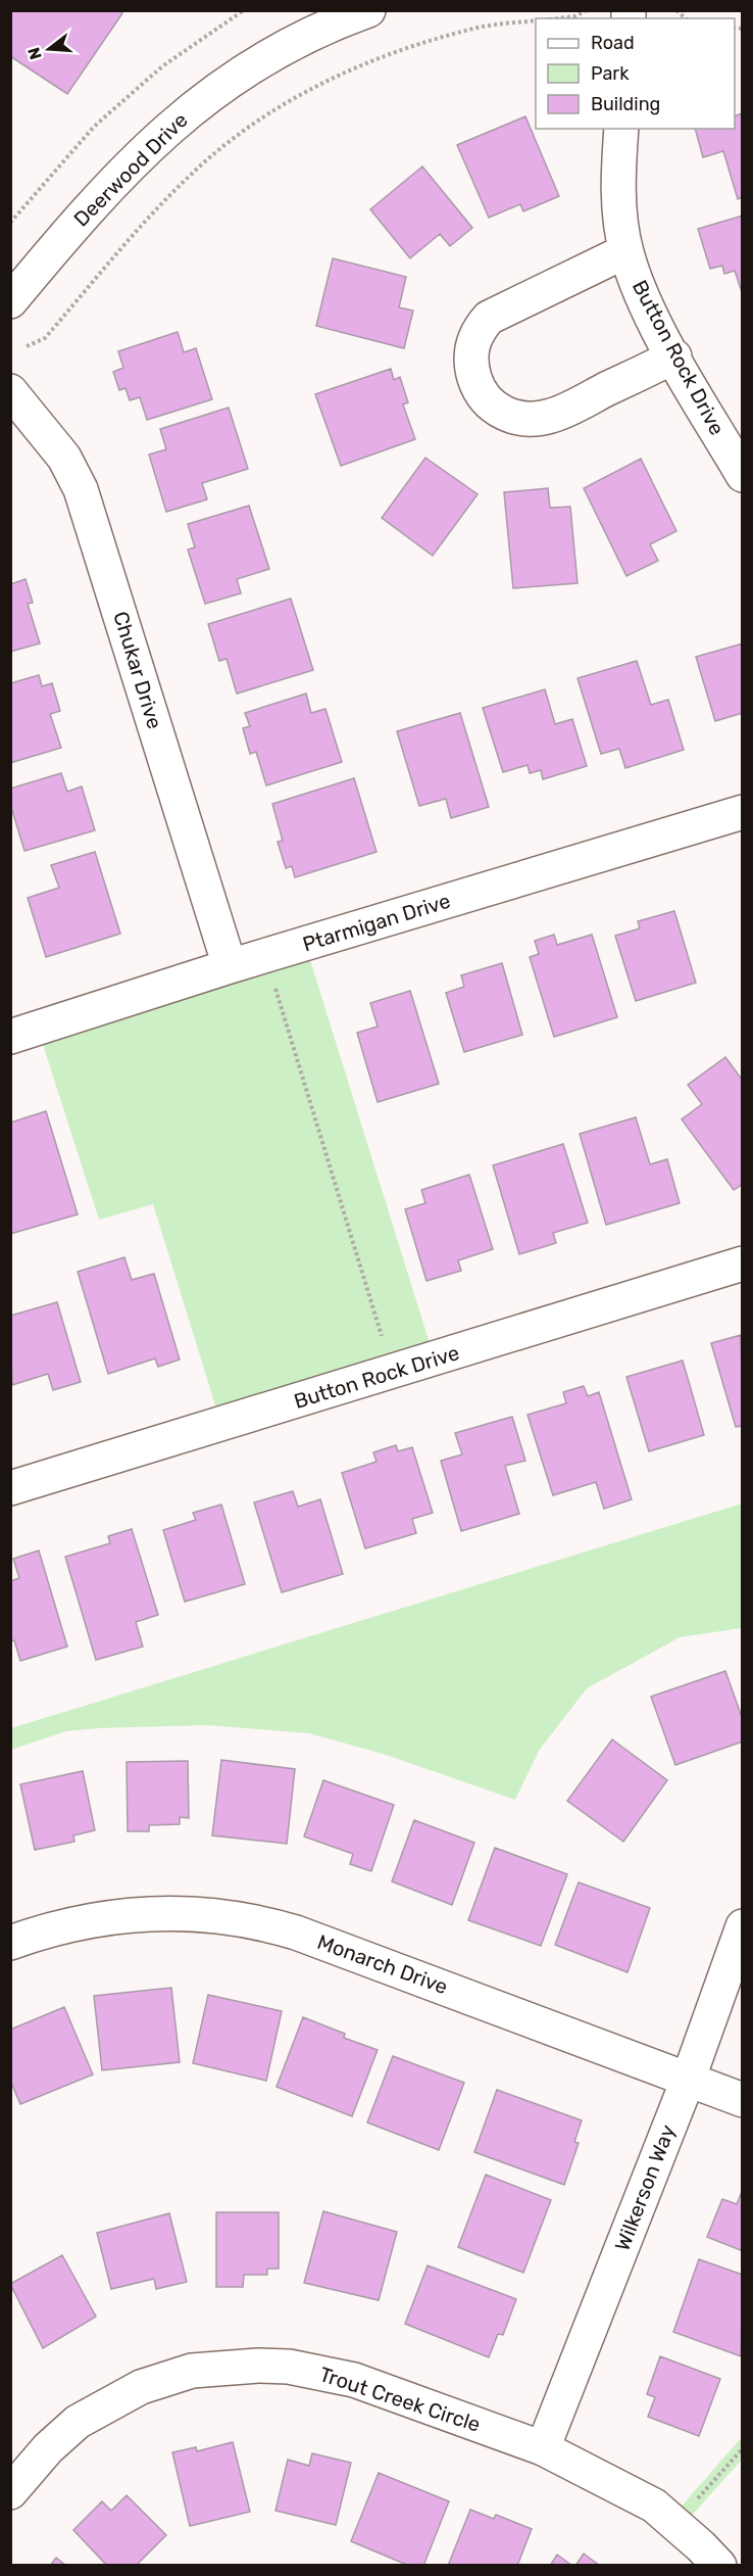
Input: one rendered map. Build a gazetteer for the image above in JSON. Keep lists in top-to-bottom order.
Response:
{
  "streets": {
    "street": [
      "Deerwood Drive",
      "Button Rock Drive",
      "Chukar Drive",
      "Ptarmigan Drive",
      "Monarch Drive",
      "Wilkerson Way",
      "Trout Creek Circle"
    ]
  },
  "crossings": [
    ["Chukar Drive", "Ptarmigan Drive"],
    ["Monarch Drive", "Wilkerson Way"],
    ["Wilkerson Way", "Trout Creek Circle"]
  ],
  "legend": ["Road", "Park", "Building"],
  "north": "left"
}
